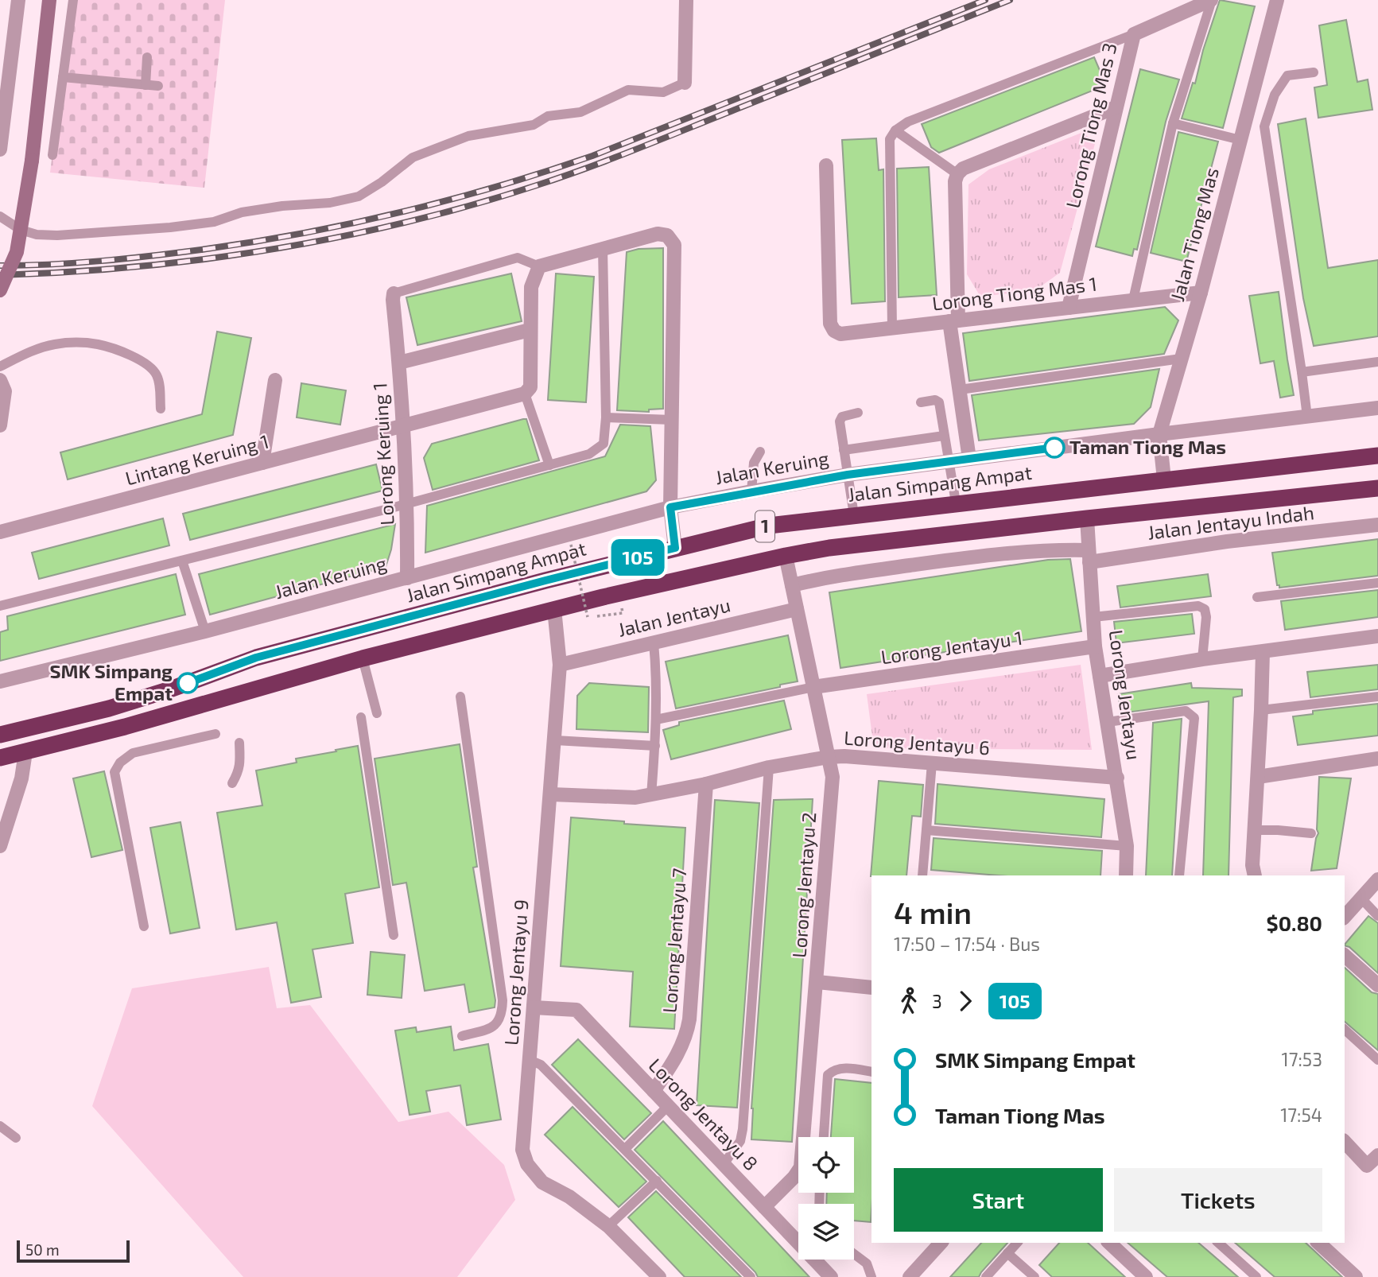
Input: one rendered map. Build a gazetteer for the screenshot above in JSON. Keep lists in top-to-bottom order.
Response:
{
  "streets": {
    "highway": ["Jalan Simpang Ampat", "1"],
    "street": [
      "Lorong Tiong Mas 3",
      "Jalan Tiong Mas",
      "Lorong Tiong Mas 1",
      "Lorong Keruing 1",
      "Lintang Keruing 1",
      "Jalan Keruing",
      "Jalan Jentayu Indah",
      "Jalan Jentayu",
      "Lorong Jentayu 1",
      "Lorong Jentayu",
      "Lorong Jentayu 6",
      "Lorong Jentayu 2",
      "Lorong Jentayu 7",
      "Lorong Jentayu 9",
      "Lorong Jentayu 8"
    ]
  },
  "crossings": [
    ["Lorong Tiong Mas 3", "Lorong Tiong Mas 1"],
    ["Jalan Tiong Mas", "Lorong Tiong Mas 1"],
    ["Jalan Tiong Mas", "Jalan Keruing"],
    ["Jalan Tiong Mas", "Jalan Simpang Ampat"],
    ["Lorong Keruing 1", "Lintang Keruing 1"],
    ["Lorong Keruing 1", "Jalan Keruing"],
    ["Jalan Jentayu Indah", "Lorong Jentayu"],
    ["Jalan Jentayu Indah", "Lorong Jentayu 2"],
    ["1", "Lorong Jentayu"],
    ["1", "Lorong Jentayu 2"],
    ["1", "Lorong Jentayu 9"],
    ["Jalan Jentayu", "Lorong Jentayu 2"],
    ["Jalan Jentayu", "Lorong Jentayu 9"],
    ["Lorong Jentayu 1", "Lorong Jentayu"],
    ["Lorong Jentayu 1", "Lorong Jentayu 2"],
    ["Lorong Jentayu", "Lorong Jentayu 6"],
    ["Lorong Jentayu 6", "Lorong Jentayu 2"],
    ["Lorong Jentayu 6", "Lorong Jentayu 7"],
    ["Lorong Jentayu 6", "Lorong Jentayu 9"],
    ["Lorong Jentayu 2", "Lorong Jentayu 8"],
    ["Lorong Jentayu 7", "Lorong Jentayu 8"],
    ["Lorong Jentayu 9", "Lorong Jentayu 8"]
  ],
  "places": ["Taman Tiong Mas", "SMK Simpang Empat"],
  "lines": ["bus line 105"],
  "scale_bar": "50 m",
  "page": {
    "on_map": "105",
    "heading": ["4 min", "17:50 – 17:54 · Bus", "$0.80"],
    "legs": ["3", "105"],
    "list": [
      {
        "name": "SMK Simpang Empat",
        "value": "17:53"
      },
      {
        "name": "Taman Tiong Mas",
        "value": "17:54"
      }
    ],
    "buttons": ["Start", "Tickets"],
    "scale": "50 m"
  }
}
